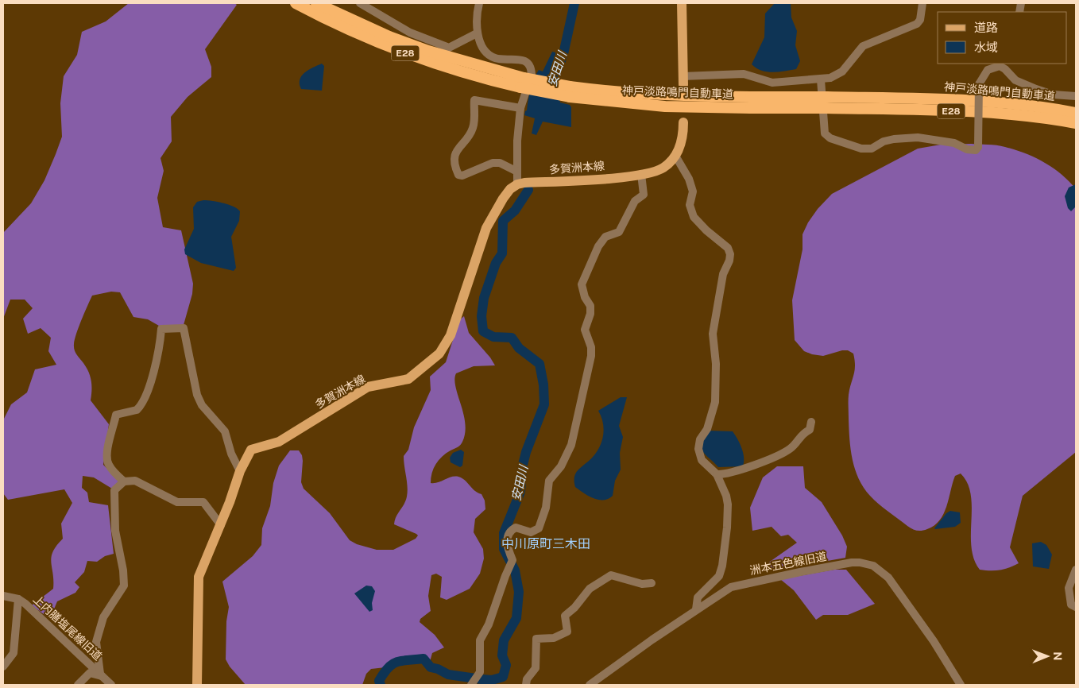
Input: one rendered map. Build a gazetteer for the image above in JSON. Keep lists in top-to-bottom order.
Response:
{
  "streets": {
    "highway": ["E28", "神戸淡路鳴門自動車道"],
    "main road": ["多賀洲本線"],
    "street": ["洲本五色線旧道", "上内膳塩尾線旧道"]
  },
  "districts": ["中川原町三木田"],
  "water": ["安田川"],
  "legend": ["道路", "水域"],
  "north": "right"
}
